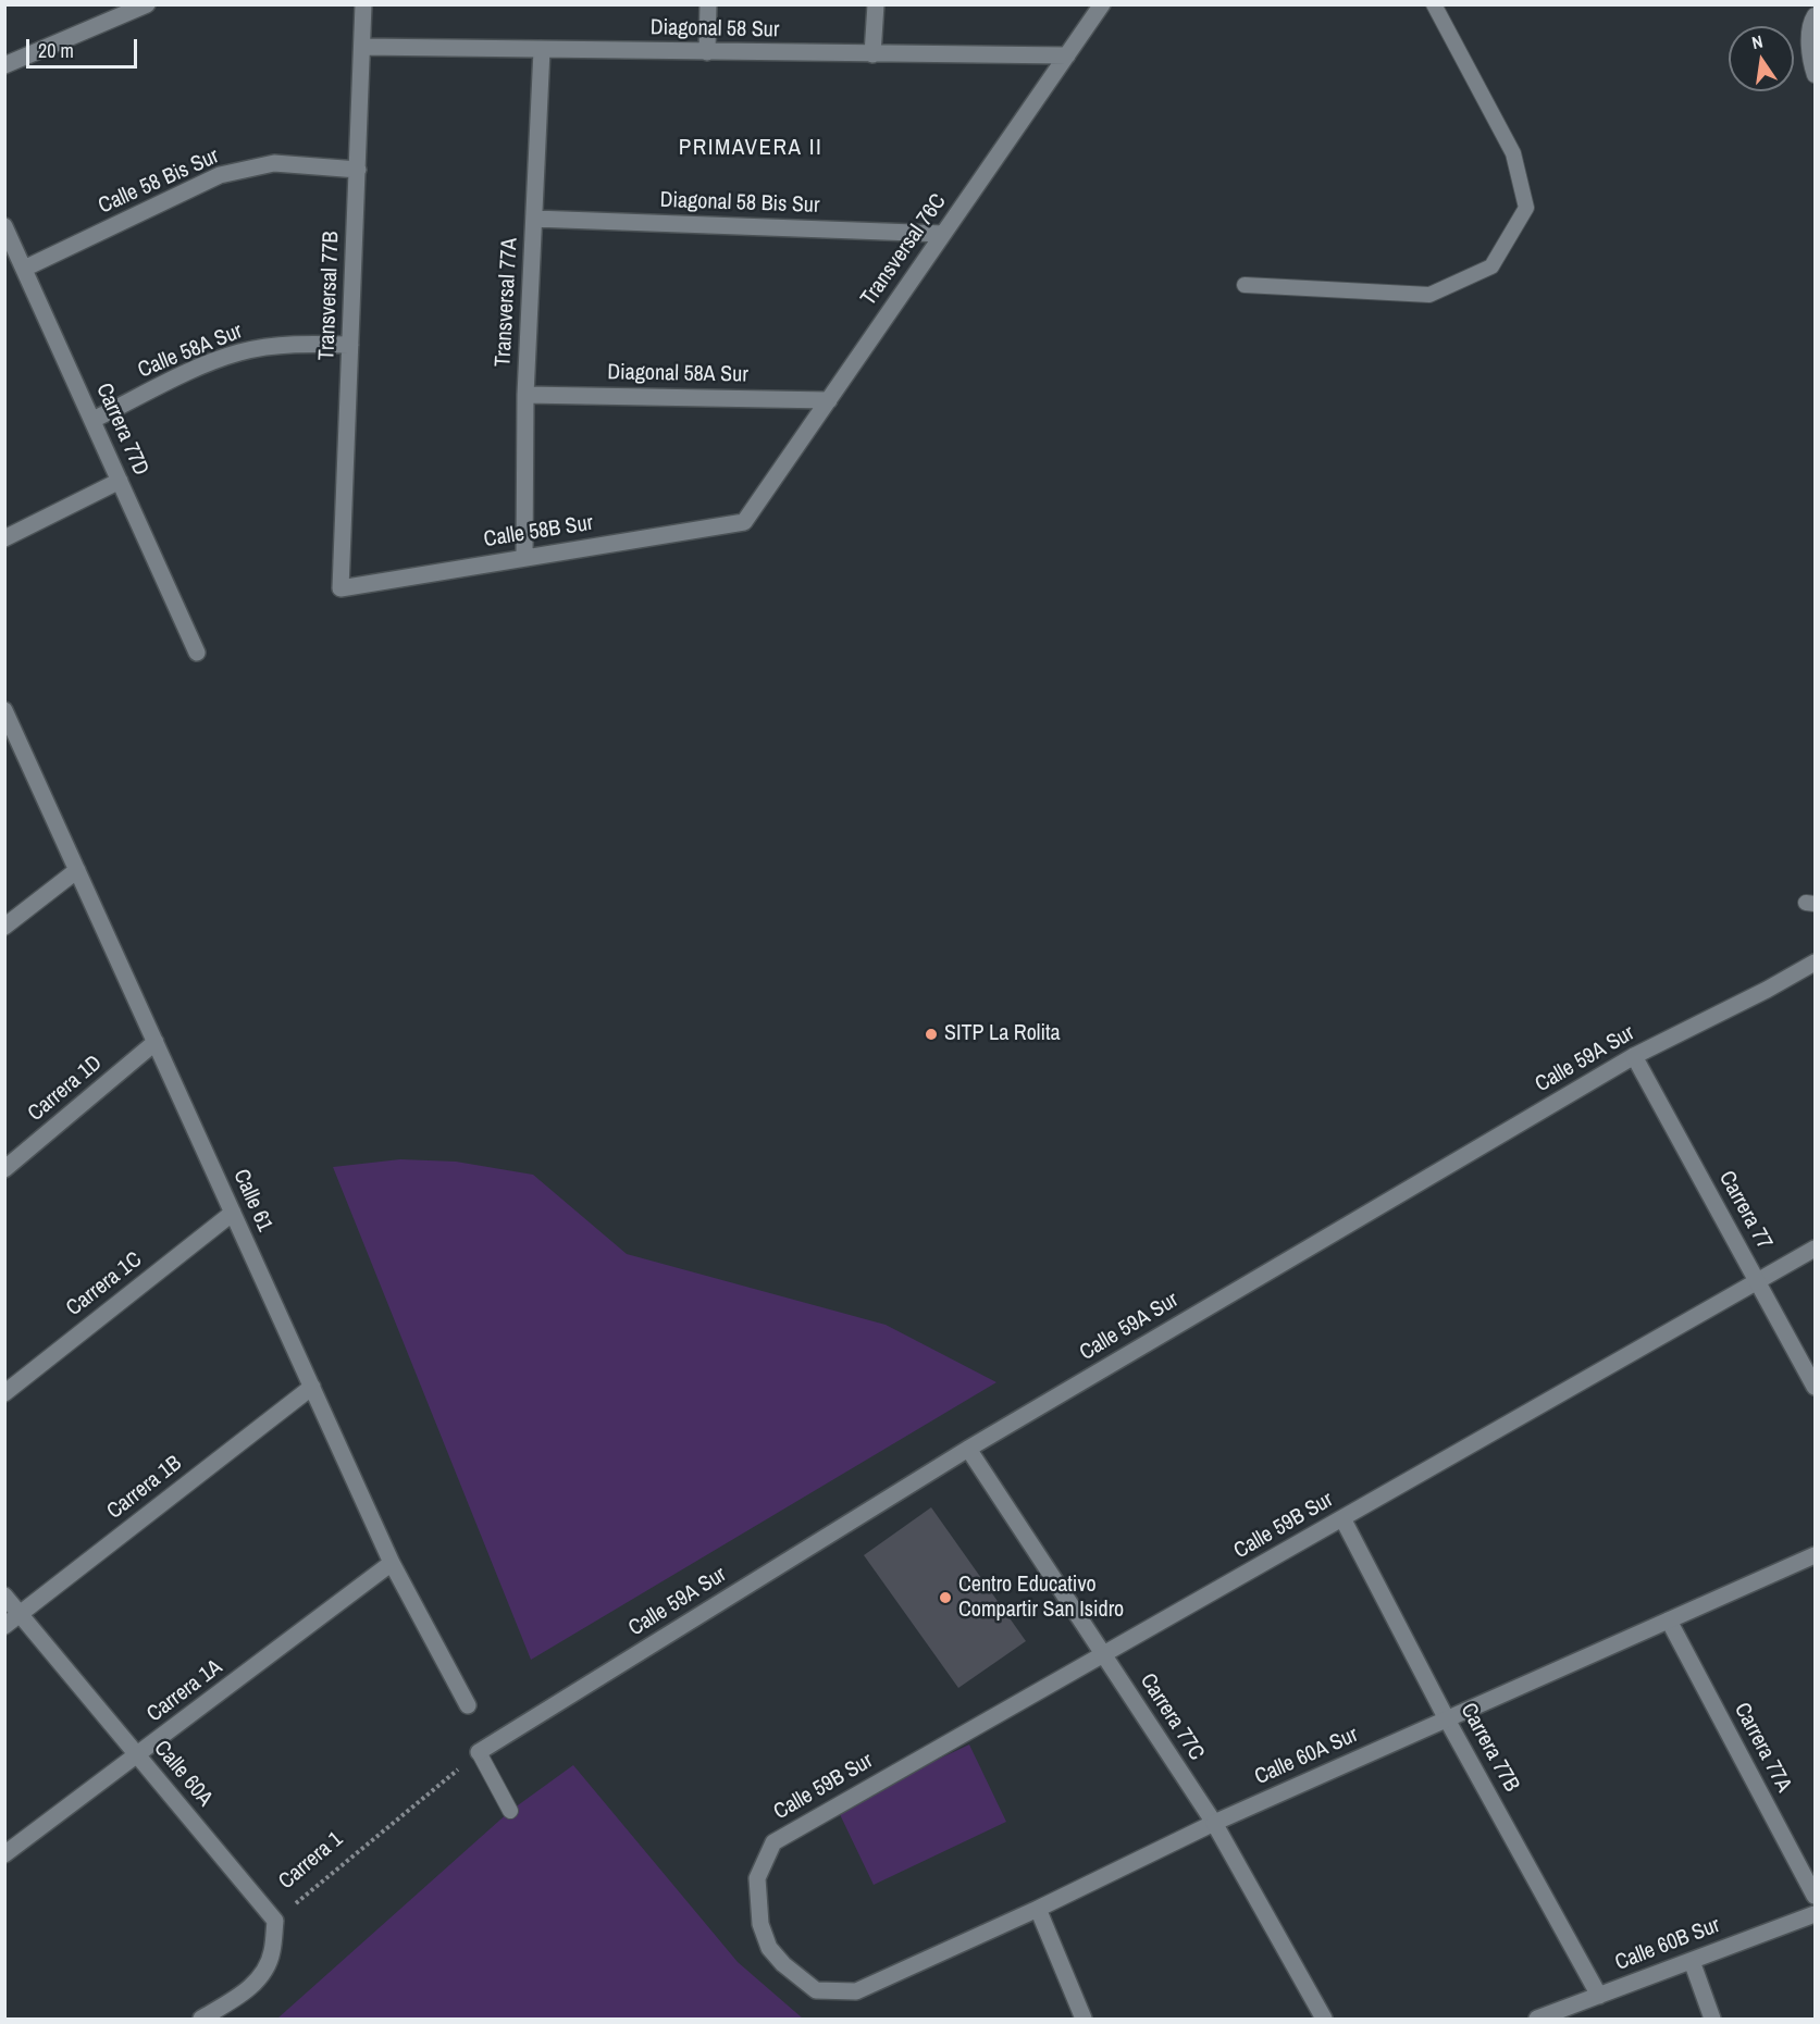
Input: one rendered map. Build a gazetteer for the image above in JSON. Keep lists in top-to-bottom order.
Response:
{
  "streets": {
    "street": [
      "Diagonal 58 Sur",
      "Calle 58 Bis Sur",
      "Diagonal 58 Bis Sur",
      "Transversal 76C",
      "Transversal 77B",
      "Transversal 77A",
      "Calle 58A Sur",
      "Diagonal 58A Sur",
      "Carrera 77D",
      "Calle 58B Sur",
      "Calle 59A Sur",
      "Carrera 1D",
      "Calle 61",
      "Carrera 77",
      "Carrera 1C",
      "Carrera 1B",
      "Calle 59B Sur",
      "Carrera 1A",
      "Carrera 77C",
      "Carrera 77B",
      "Carrera 77A",
      "Calle 60A Sur",
      "Calle 60A",
      "Carrera 1",
      "Calle 60B Sur"
    ]
  },
  "crossings": [
    ["Diagonal 58 Sur", "Transversal 76C"],
    ["Diagonal 58 Sur", "Transversal 77B"],
    ["Diagonal 58 Sur", "Transversal 77A"],
    ["Calle 58 Bis Sur", "Transversal 77B"],
    ["Calle 58 Bis Sur", "Carrera 77D"],
    ["Diagonal 58 Bis Sur", "Transversal 76C"],
    ["Diagonal 58 Bis Sur", "Transversal 77A"],
    ["Transversal 76C", "Diagonal 58A Sur"],
    ["Transversal 76C", "Calle 58B Sur"],
    ["Transversal 77B", "Calle 58A Sur"],
    ["Transversal 77B", "Calle 58B Sur"],
    ["Transversal 77A", "Diagonal 58A Sur"],
    ["Transversal 77A", "Calle 58B Sur"],
    ["Calle 58A Sur", "Carrera 77D"],
    ["Calle 59A Sur", "Carrera 77"],
    ["Calle 59A Sur", "Carrera 77C"],
    ["Calle 59A Sur", "Carrera 1"],
    ["Carrera 1D", "Calle 61"],
    ["Calle 61", "Carrera 1C"],
    ["Calle 61", "Carrera 1B"],
    ["Calle 61", "Carrera 1A"],
    ["Carrera 77", "Calle 59B Sur"],
    ["Carrera 1B", "Calle 60A"],
    ["Calle 59B Sur", "Carrera 77C"],
    ["Calle 59B Sur", "Carrera 77B"],
    ["Calle 59B Sur", "Calle 60A Sur"],
    ["Carrera 1A", "Calle 60A"],
    ["Carrera 77C", "Calle 60A Sur"],
    ["Carrera 77B", "Calle 60A Sur"],
    ["Carrera 77B", "Calle 60B Sur"],
    ["Carrera 77A", "Calle 60A Sur"],
    ["Calle 60A", "Carrera 1"]
  ],
  "districts": ["PRIMAVERA II"],
  "places": ["SITP La Rolita", "Centro Educativo Compartir San Isidro"],
  "scale_bar": "20 m",
  "north": "top"
}
